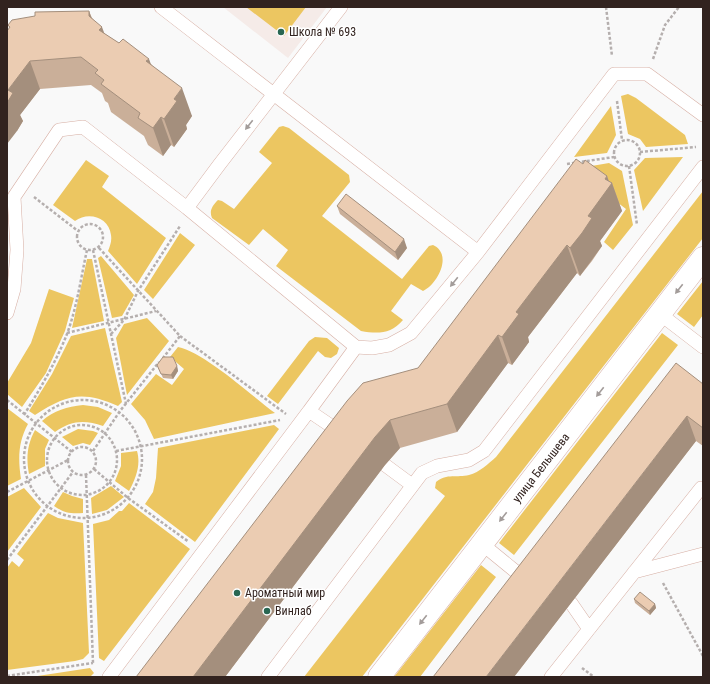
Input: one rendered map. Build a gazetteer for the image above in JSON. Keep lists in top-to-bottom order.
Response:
{
  "streets": {
    "street": ["улица Белышева"]
  },
  "one_way": ["улица Белышева"],
  "places": ["Школа № 693", "Ароматный мир", "Винлаб"]
}
